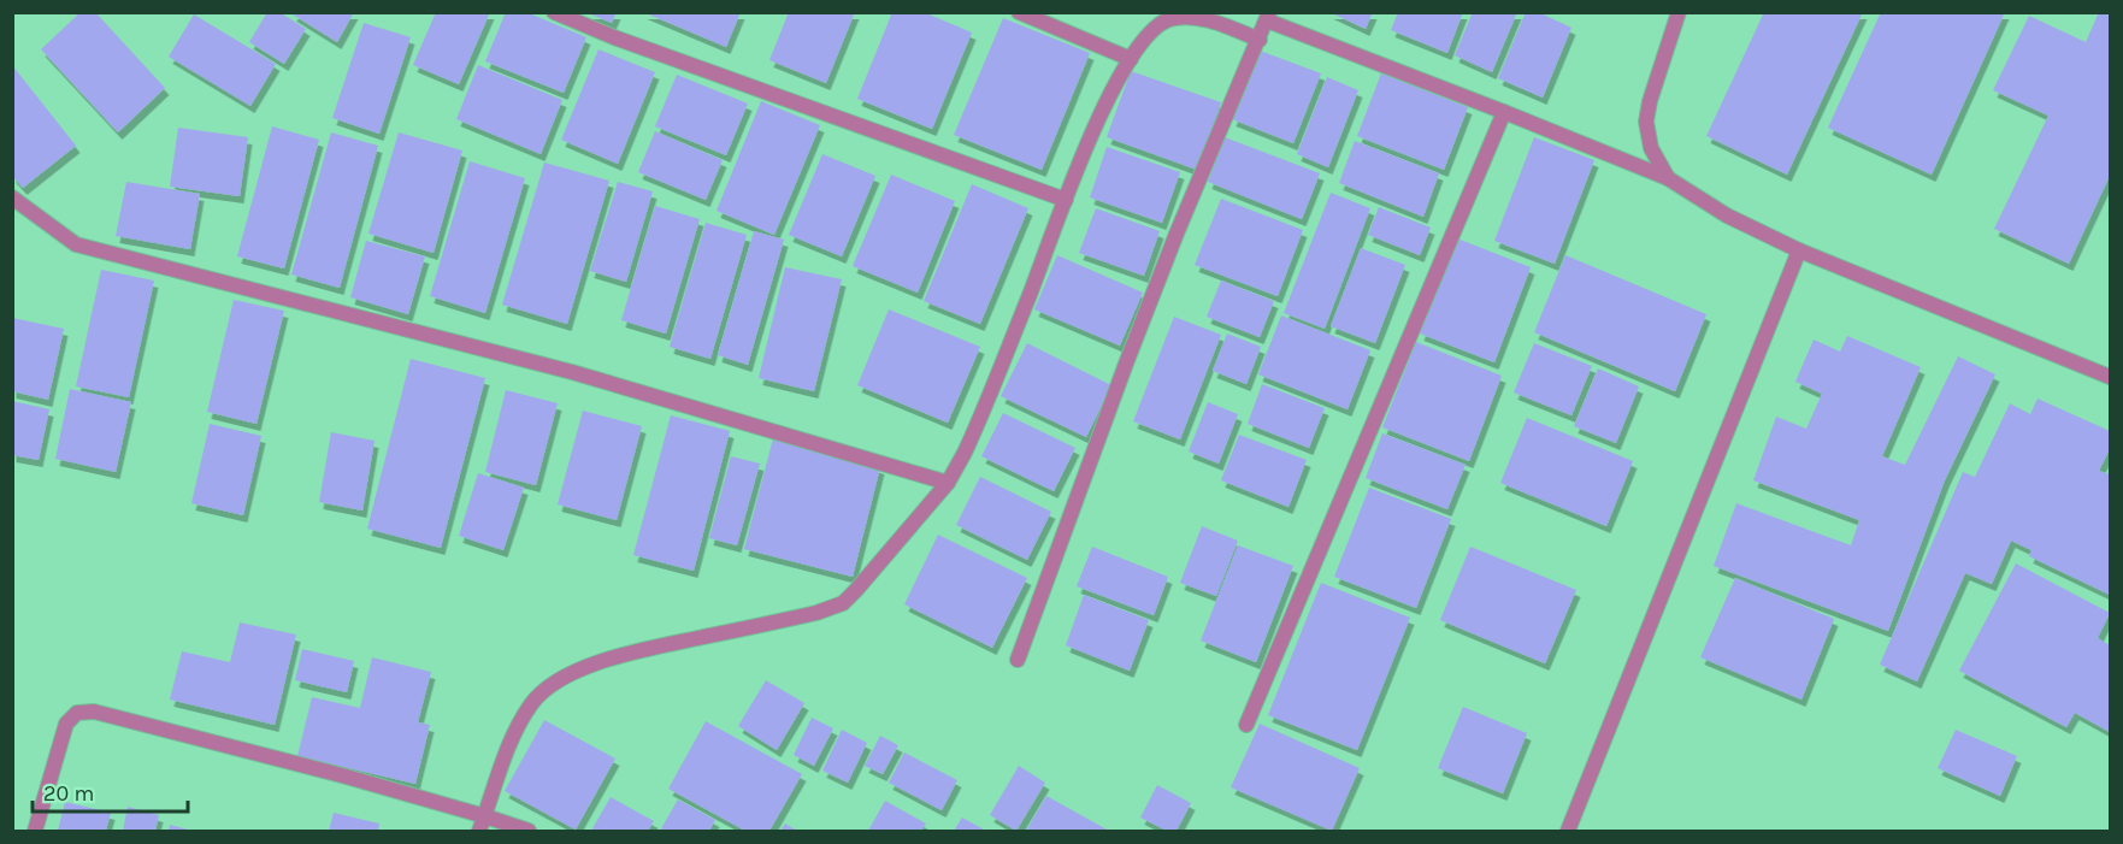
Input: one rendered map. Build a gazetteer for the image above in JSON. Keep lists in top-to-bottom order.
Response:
{
  "scale_bar": "20 m"
}
